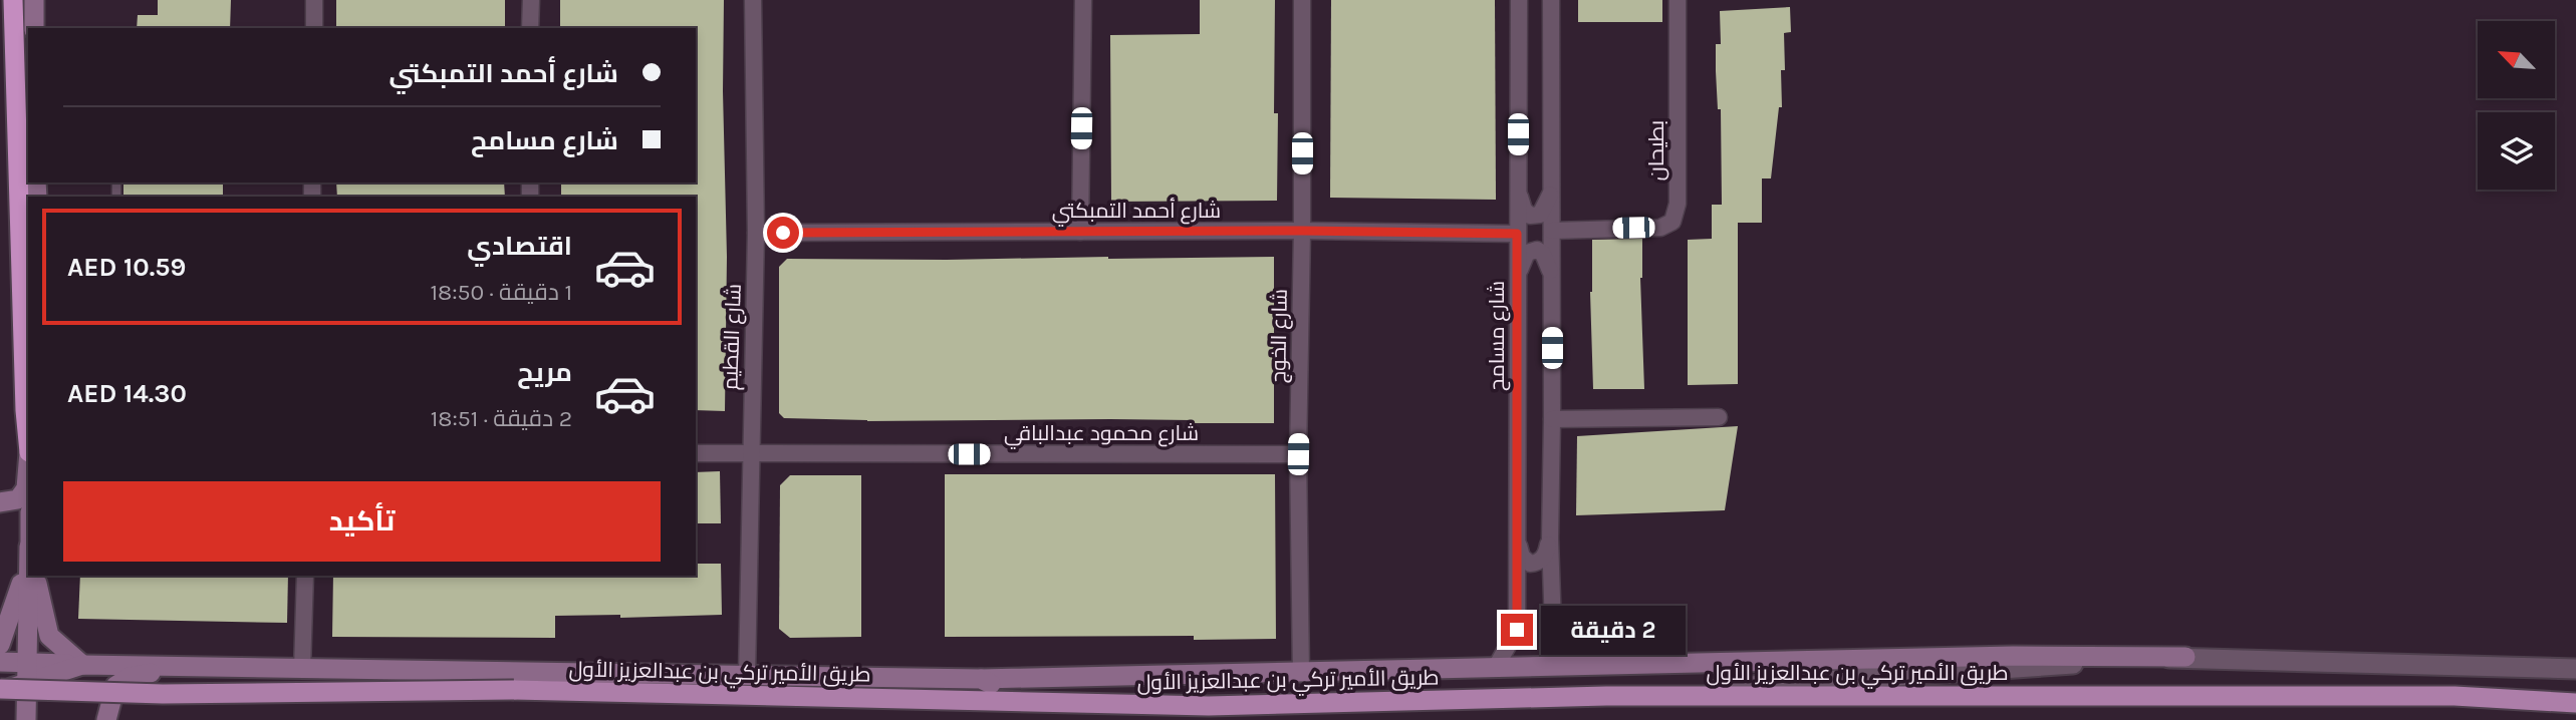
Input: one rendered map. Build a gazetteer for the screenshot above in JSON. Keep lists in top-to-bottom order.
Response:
{
  "streets": {
    "main road": ["طريق الأمير تركي بن عبدالعزيز الأول"],
    "street": [
      "بطيحان",
      "شارع أحمد التمبكتي",
      "شارع الخوج",
      "شارع مسامح",
      "شارع القطيم",
      "شارع محمود عبدالباقي"
    ]
  },
  "crossings": [
    ["شارع أحمد التمبكتي", "شارع الخوج"],
    ["شارع أحمد التمبكتي", "شارع مسامح"],
    ["شارع أحمد التمبكتي", "شارع القطيم"],
    ["شارع الخوج", "شارع محمود عبدالباقي"],
    ["شارع القطيم", "شارع محمود عبدالباقي"]
  ],
  "north": "top left",
  "page": {
    "banner": ["شارع أحمد التمبكتي", "شارع مسامح"],
    "list": [
      {
        "name": "اقتصادي",
        "note": "1 دقيقة · 18:50",
        "value": "AED 10.59"
      },
      {
        "name": "مريح",
        "note": "2 دقيقة · 18:51",
        "value": "AED 14.30"
      }
    ],
    "buttons": "تأكيد",
    "bubble": "2 دقيقة"
  }
}
